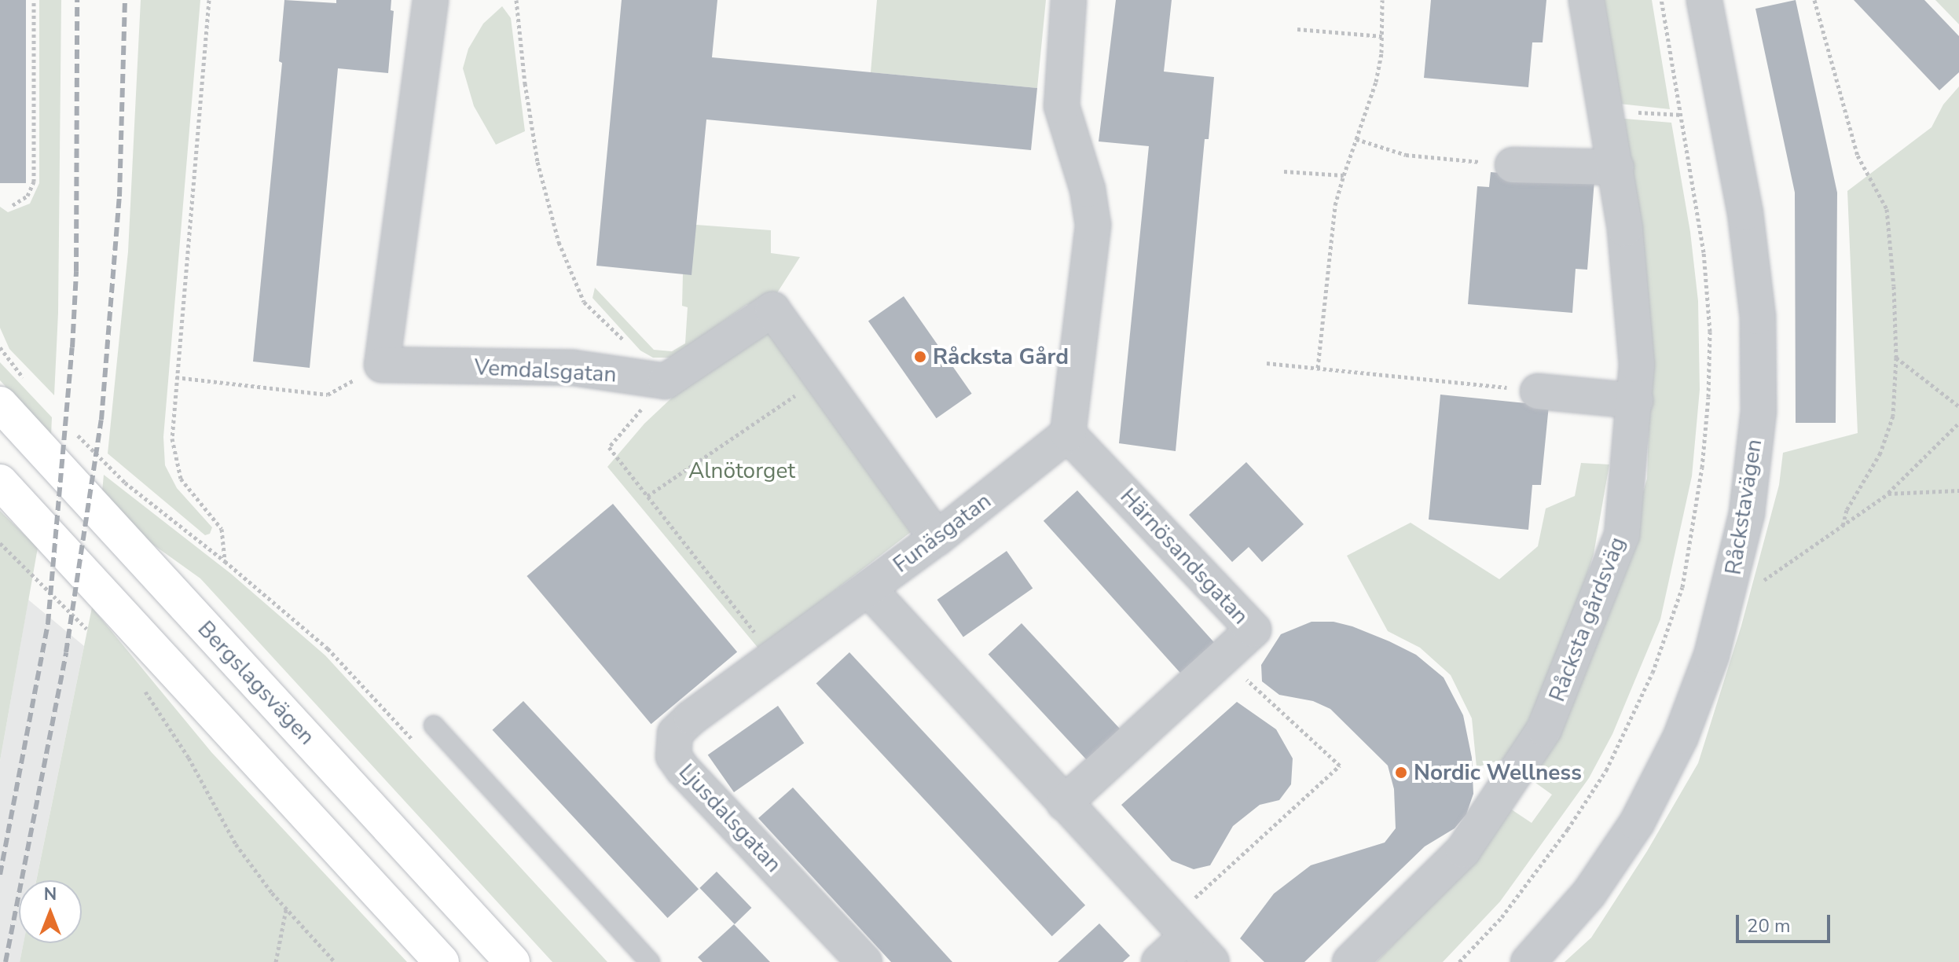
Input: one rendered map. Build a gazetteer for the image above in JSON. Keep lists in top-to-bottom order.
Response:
{
  "streets": {
    "main road": ["Bergslagsvägen"],
    "street": [
      "Vemdalsgatan",
      "Råckstavägen",
      "Funäsgatan",
      "Härnösandsgatan",
      "Råcksta gårdsväg",
      "Ljusdalsgatan"
    ]
  },
  "crossings": [
    ["Funäsgatan", "Härnösandsgatan"],
    ["Funäsgatan", "Ljusdalsgatan"]
  ],
  "parks": ["Alnötorget"],
  "places": ["Råcksta Gård", "Nordic Wellness"],
  "scale_bar": "20 m",
  "north": "top"
}
